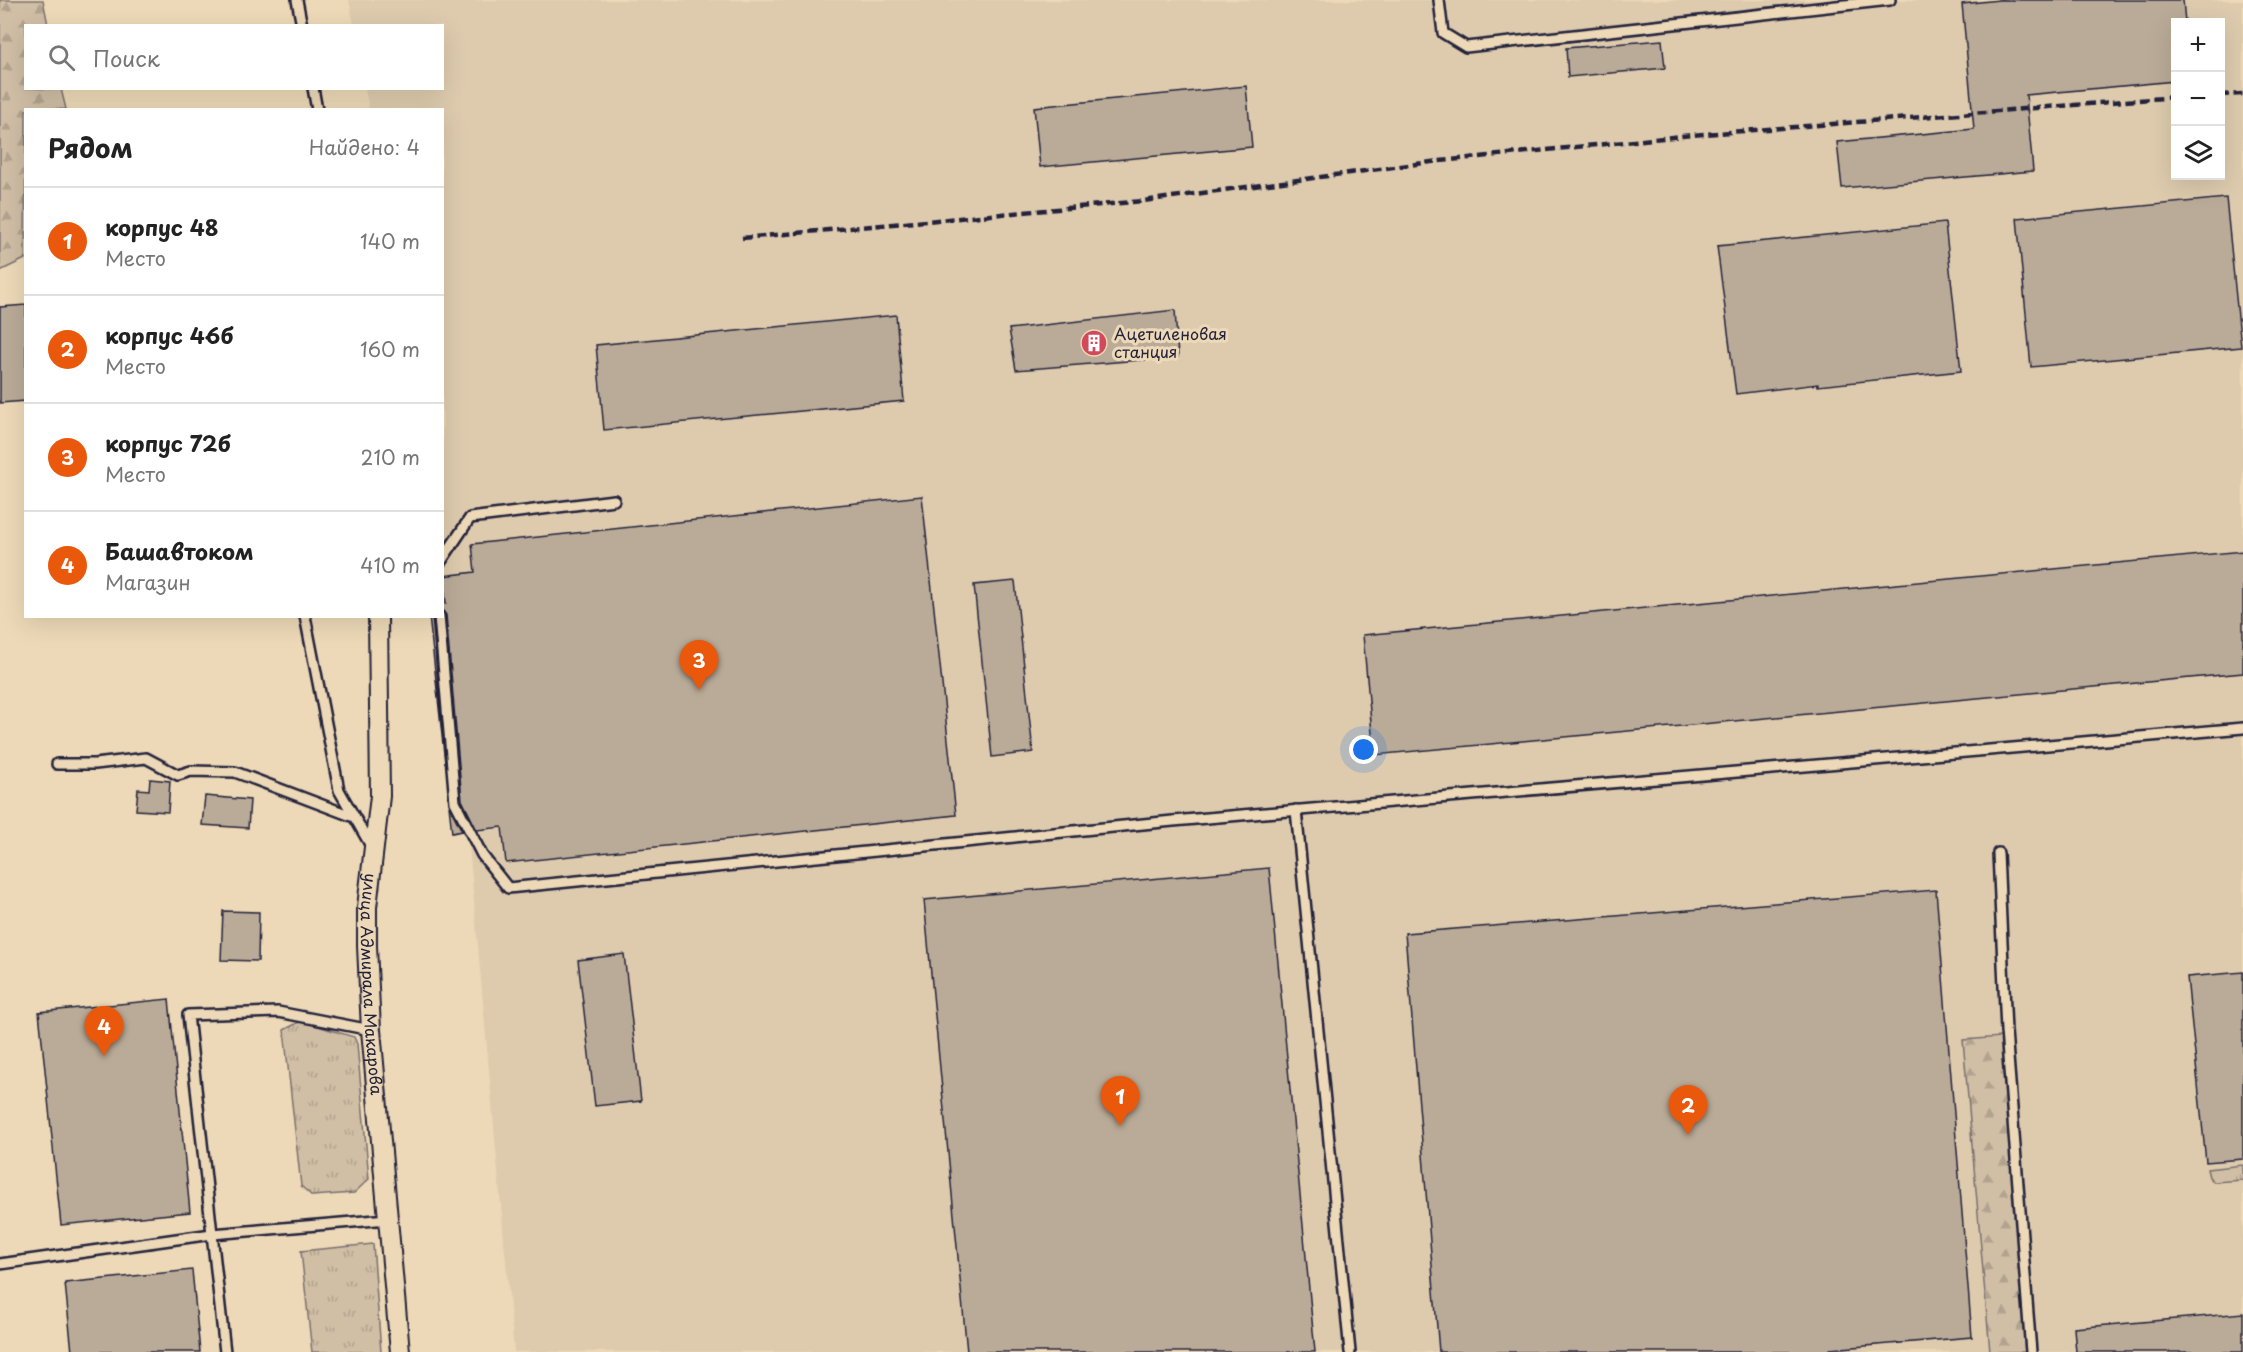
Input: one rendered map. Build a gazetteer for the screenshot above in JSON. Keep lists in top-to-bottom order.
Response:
{
  "streets": {
    "street": ["улица Адмирала Макарова"]
  },
  "places": {
    "building": ["Ацетиленовая станция"]
  },
  "page": {
    "map_buttons": ["+", "−"],
    "search": "Поиск",
    "heading": ["Рядом", "Найдено: 4"],
    "list": [
      {
        "mark": "1",
        "name": "корпус 48",
        "note": "Место",
        "value": "140 m"
      },
      {
        "mark": "2",
        "name": "корпус 46б",
        "note": "Место",
        "value": "160 m"
      },
      {
        "mark": "3",
        "name": "корпус 72б",
        "note": "Место",
        "value": "210 m"
      },
      {
        "mark": "4",
        "name": "Башавтоком",
        "note": "Магазин",
        "value": "410 m"
      }
    ],
    "pins": [
      "3",
      "4",
      "1",
      "2"
    ]
  }
}
